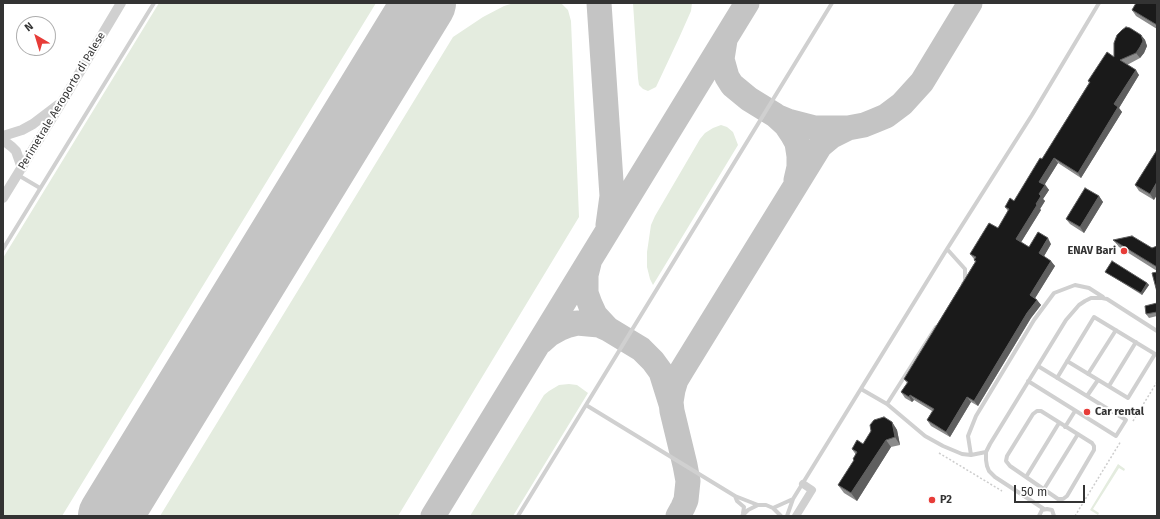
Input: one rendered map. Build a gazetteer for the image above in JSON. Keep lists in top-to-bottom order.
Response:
{
  "streets": {
    "street": ["Perimetrale Aeroporto di Palese"]
  },
  "places": ["ENAV Bari", "Car rental", "P2"],
  "scale_bar": "50 m",
  "north": "top left"
}
